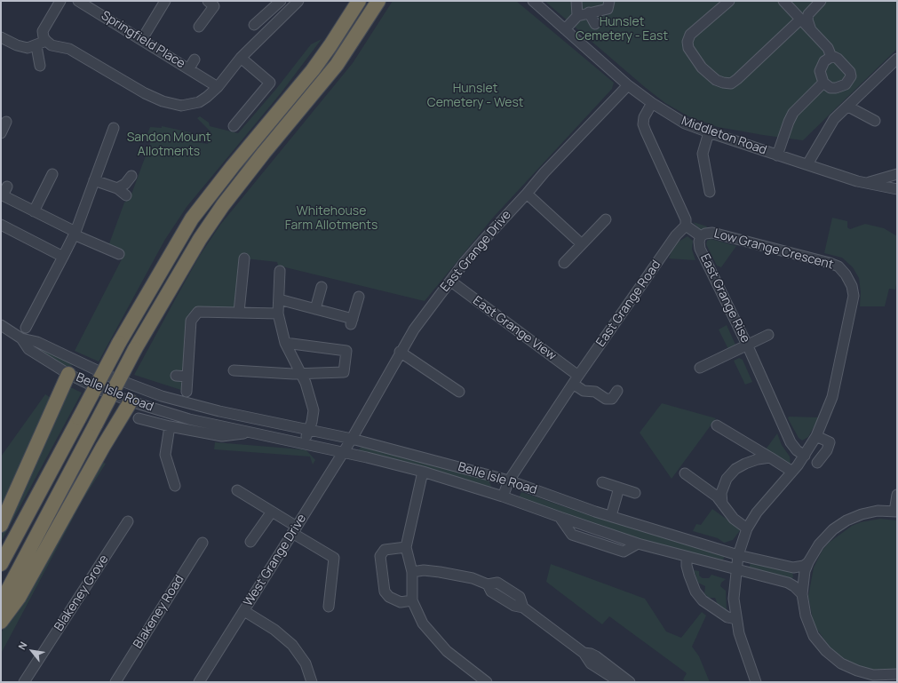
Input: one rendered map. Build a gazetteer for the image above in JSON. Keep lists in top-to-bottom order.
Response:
{
  "streets": {
    "street": [
      "Springfield Place",
      "Middleton Road",
      "Low Grange Crescent",
      "East Grange Drive",
      "East Grange Rise",
      "East Grange Road",
      "East Grange View",
      "Belle Isle Road",
      "West Grange Drive",
      "Blakeney Grove",
      "Blakeney Road"
    ]
  },
  "crossings": [
    ["Middleton Road", "East Grange Drive"],
    ["Low Grange Crescent", "East Grange Rise"],
    ["Low Grange Crescent", "Belle Isle Road"],
    ["East Grange Drive", "East Grange View"],
    ["East Grange Drive", "Belle Isle Road"],
    ["East Grange Drive", "West Grange Drive"],
    ["East Grange Rise", "East Grange Road"],
    ["East Grange Road", "East Grange View"],
    ["East Grange Road", "Belle Isle Road"],
    ["Belle Isle Road", "West Grange Drive"]
  ],
  "parks": [
    "Hunslet Cemetery - East",
    "Hunslet Cemetery - West",
    "Sandon Mount Allotments",
    "Whitehouse Farm Allotments"
  ],
  "north": "top left"
}
